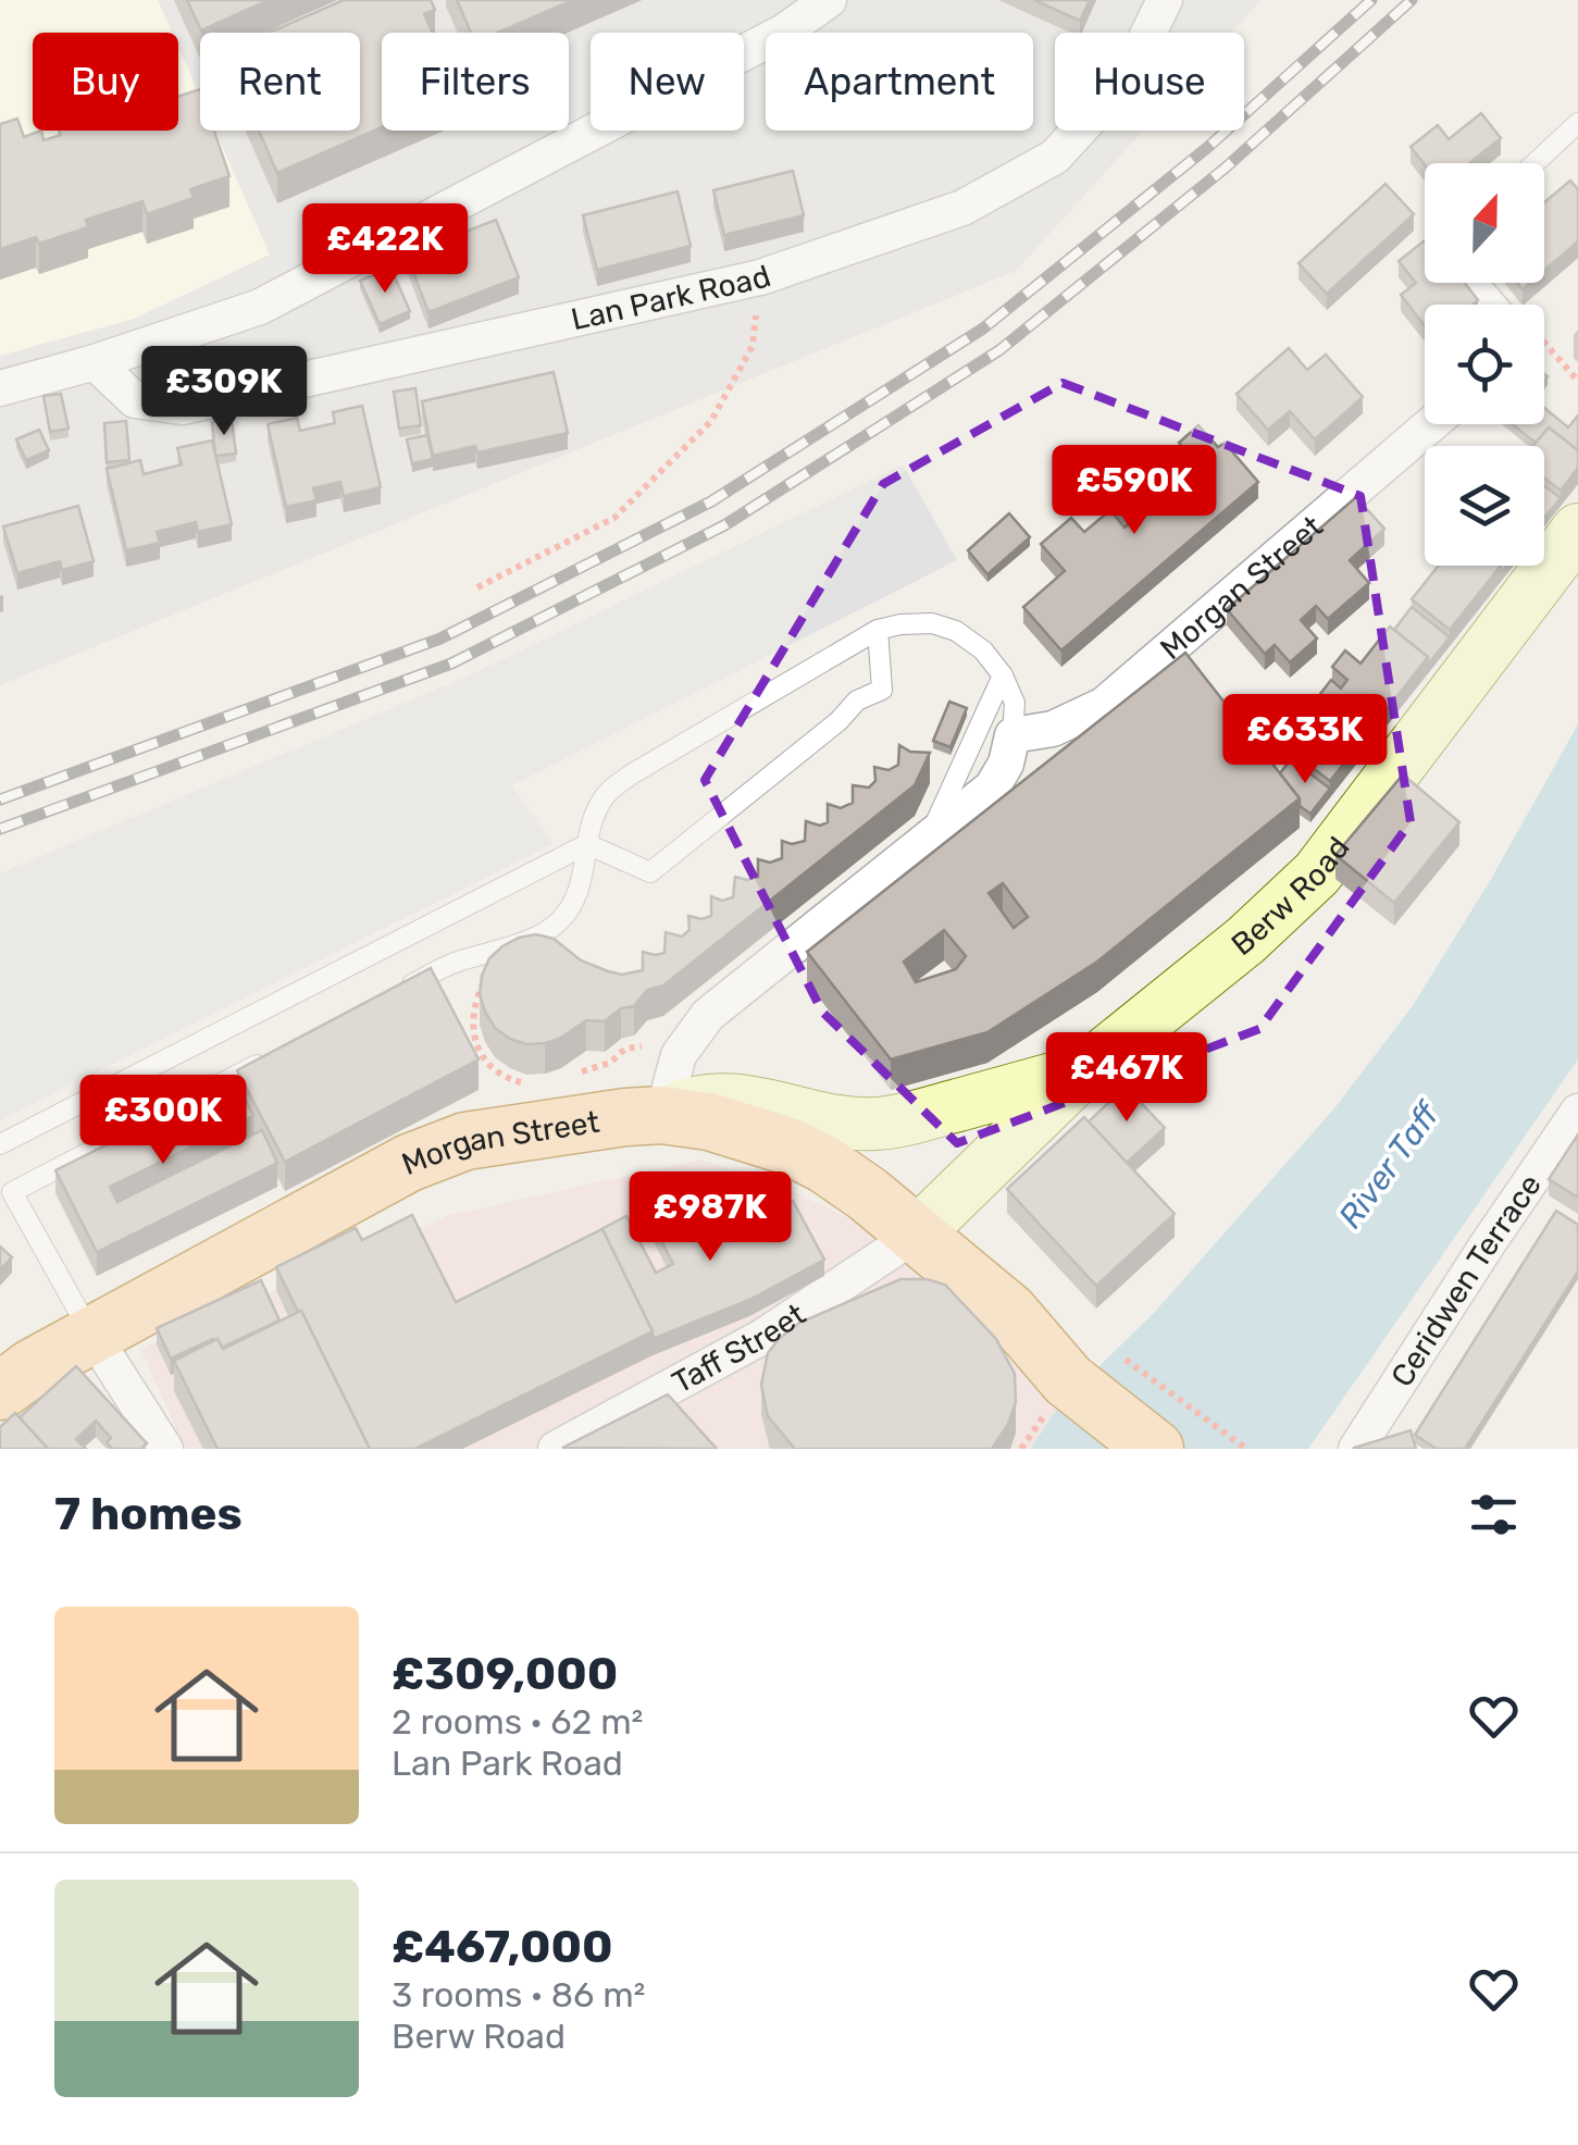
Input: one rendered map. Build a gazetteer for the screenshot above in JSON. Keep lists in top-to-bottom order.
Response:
{
  "streets": {
    "main road": ["Morgan Street", "Berw Road"],
    "street": ["Lan Park Road", "Ceridwen Terrace", "Taff Street"]
  },
  "crossings": [
    ["Morgan Street", "Berw Road"],
    ["Morgan Street", "Taff Street"],
    ["Berw Road", "Taff Street"]
  ],
  "water": ["River Taff"],
  "north": "top",
  "page": {
    "chip": [
      "Buy",
      "Rent",
      "Filters",
      "New",
      "Apartment",
      "House"
    ],
    "price": [
      "£422K",
      "£309K",
      "£590K",
      "£633K",
      "£467K",
      "£300K",
      "£987K"
    ],
    "heading": "7 homes",
    "list": [
      {
        "name": "£309,000",
        "note": "2 rooms · 62 m² · Lan Park Road"
      },
      {
        "name": "£467,000",
        "note": "3 rooms · 86 m² · Berw Road"
      }
    ]
  }
}
